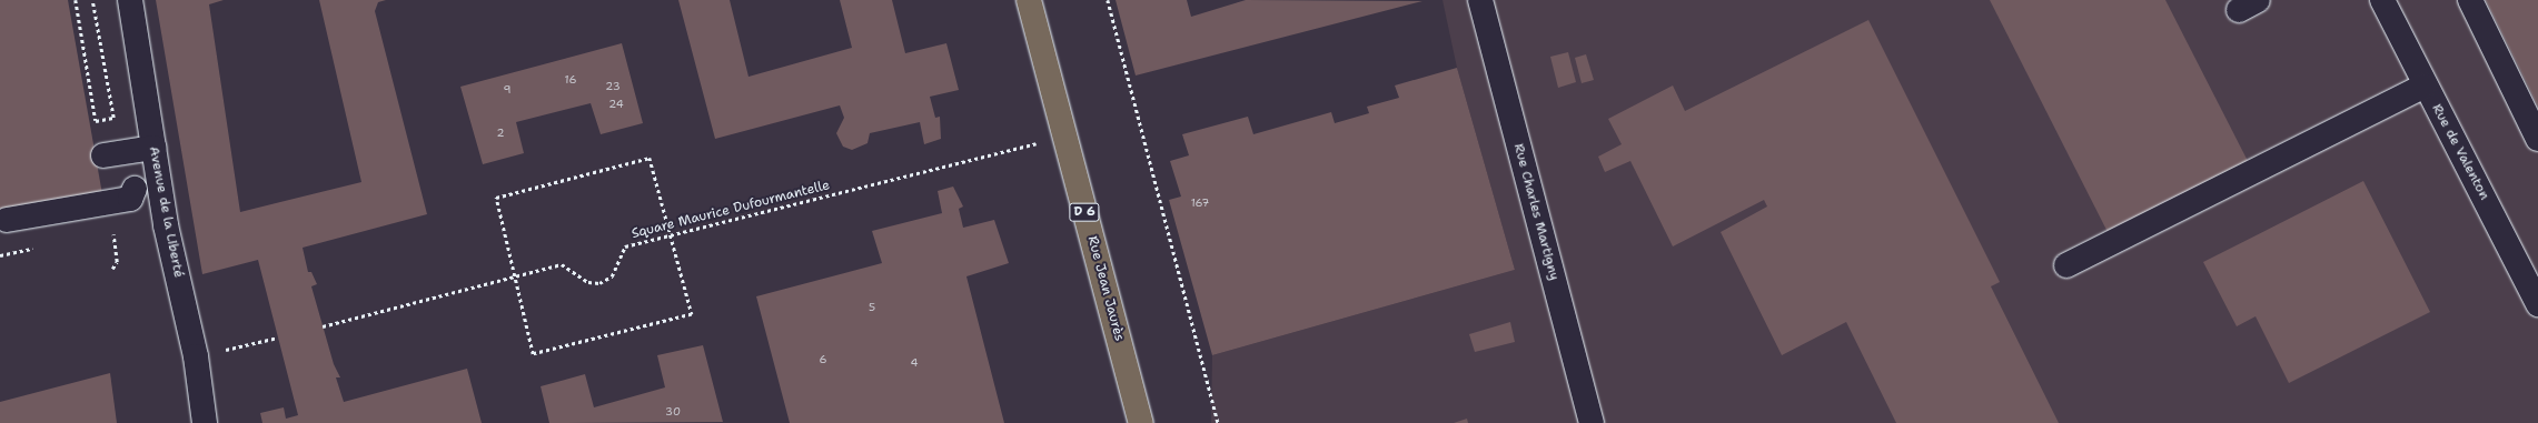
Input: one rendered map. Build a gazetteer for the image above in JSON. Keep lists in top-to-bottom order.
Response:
{
  "streets": {
    "main road": ["D 6", "Rue Jean Jaurès"],
    "street": ["Rue de Valenton", "Avenue de la Liberté", "Rue Charles Martigny"],
    "path": ["Square Maurice Dufourmantelle"]
  },
  "crossings": [
    ["Square Maurice Dufourmantelle", "Rue Jean Jaurès"]
  ],
  "house_numbers": [
    "16",
    "23",
    "9",
    "24",
    "2",
    "167",
    "5",
    "6",
    "4",
    "30"
  ]
}
